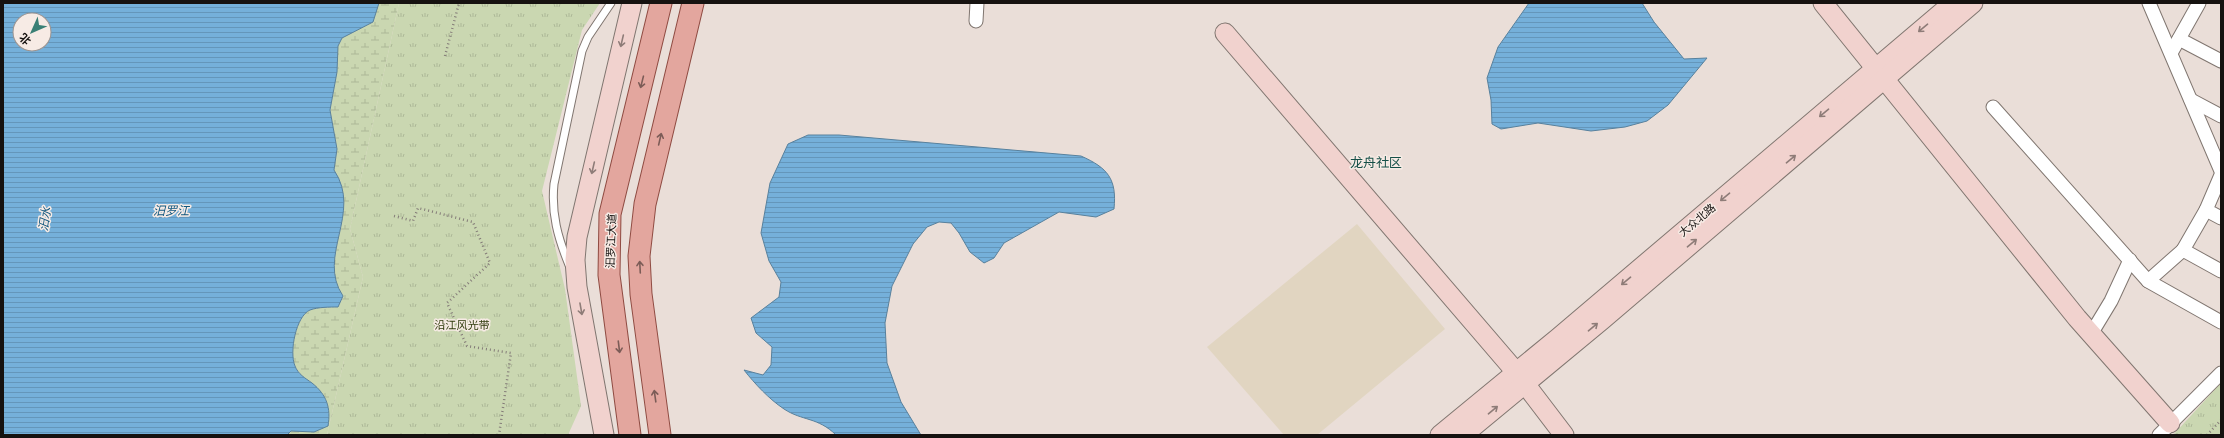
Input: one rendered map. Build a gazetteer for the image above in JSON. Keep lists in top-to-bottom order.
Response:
{
  "streets": {
    "main road": ["大众北路", "汨罗江大道"]
  },
  "districts": ["龙舟社区"],
  "water": ["汨罗江", "汨水"],
  "parks": ["沿江风光带"],
  "north": "bottom left"
}
